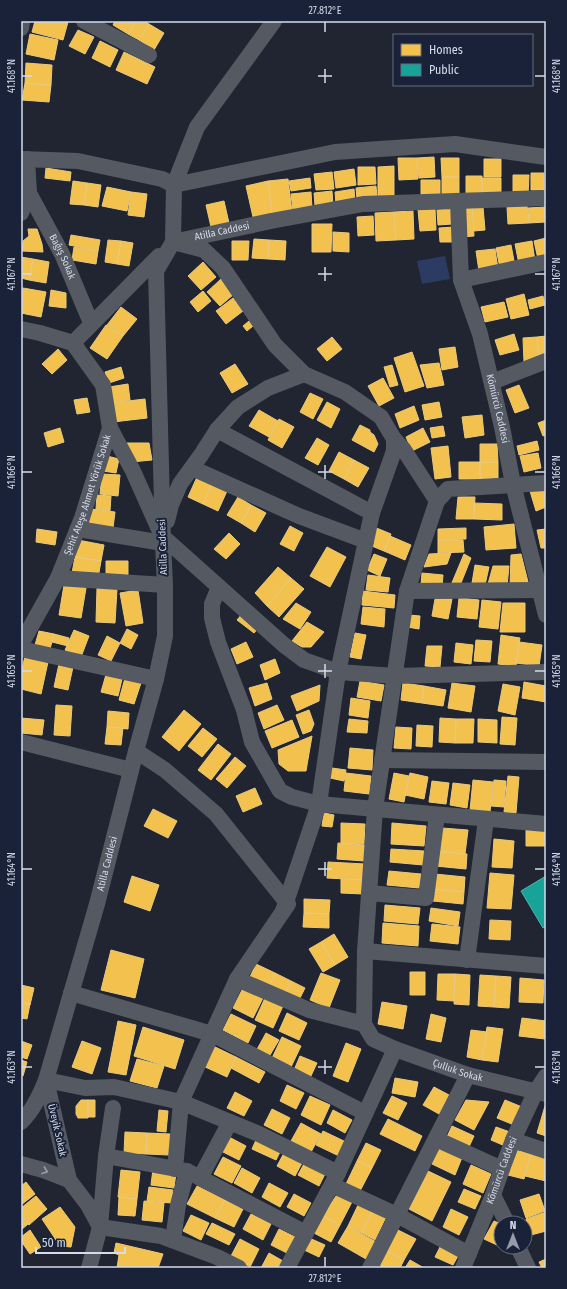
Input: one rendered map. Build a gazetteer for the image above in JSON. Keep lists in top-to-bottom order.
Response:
{
  "streets": {
    "street": [
      "Atilla Caddesi",
      "Bağış Sokak",
      "Kömürcü Caddesi",
      "Şehit Ateşe Ahmet Yörük Sokak",
      "Çulluk Sokak",
      "Üveyik Sokak"
    ]
  },
  "crossings": [
    ["Atilla Caddesi", "Kömürcü Caddesi"],
    ["Atilla Caddesi", "Üveyik Sokak"],
    ["Kömürcü Caddesi", "Çulluk Sokak"]
  ],
  "legend": ["Homes", "Public"],
  "scale_bar": "50 m",
  "north": "top",
  "coordinates": [
    "27.812°E",
    "41.168°N",
    "41.167°N",
    "41.166°N",
    "41.165°N",
    "41.164°N",
    "41.163°N"
  ]
}
